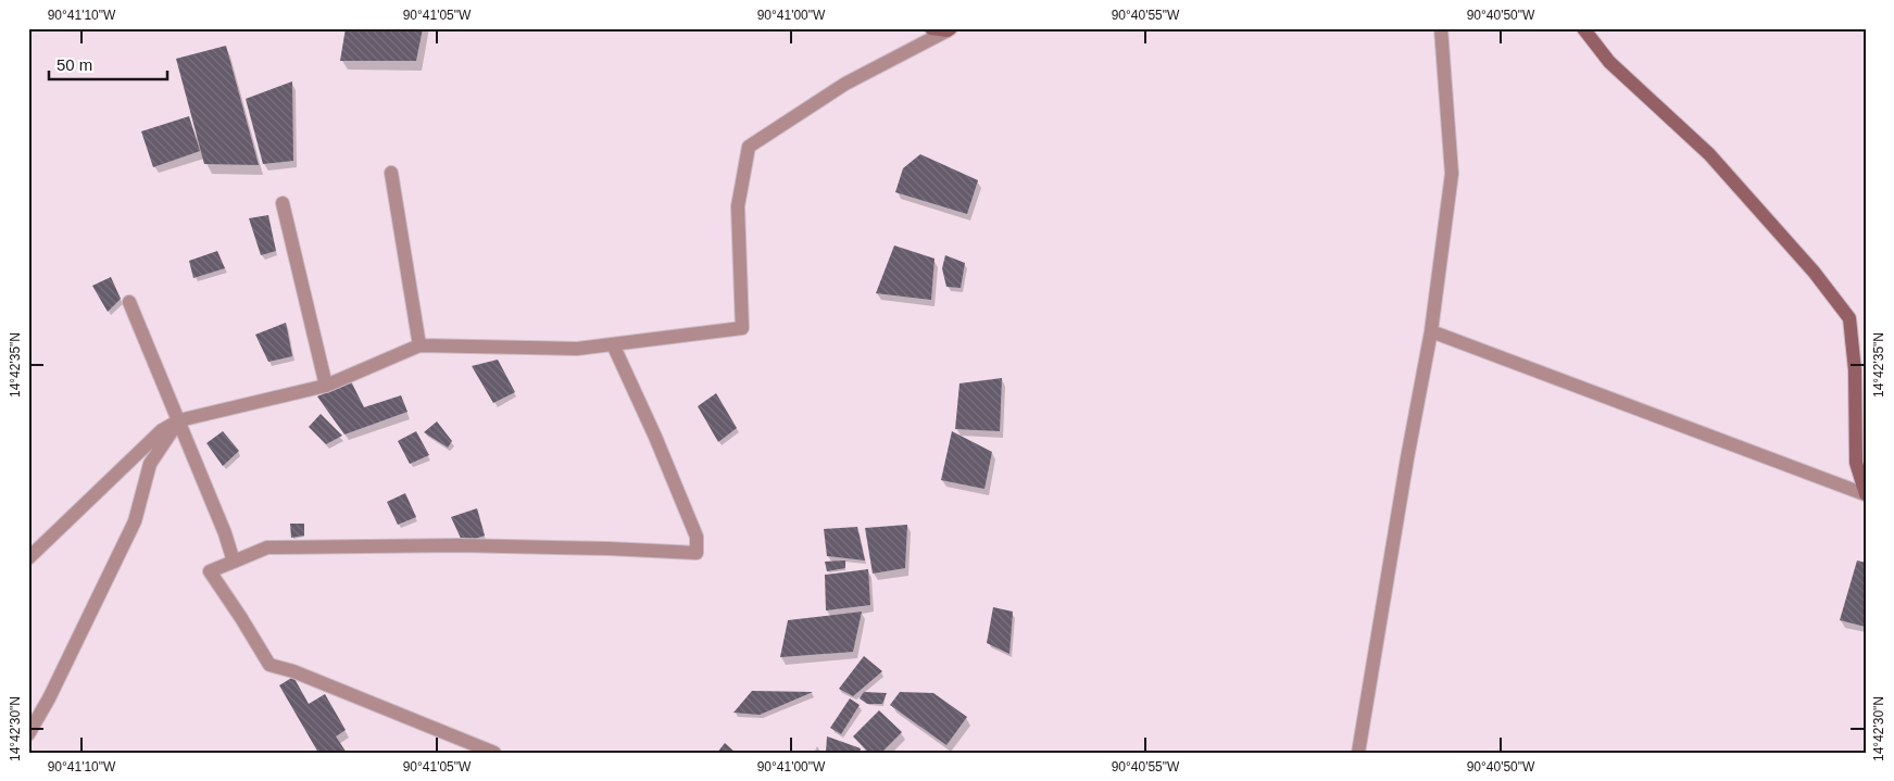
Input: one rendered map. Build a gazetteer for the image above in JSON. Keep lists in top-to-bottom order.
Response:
{
  "scale_bar": "50 m",
  "coordinates": [
    "90°41'10\"W",
    "90°41'05\"W",
    "90°41'00\"W",
    "90°40'55\"W",
    "90°40'50\"W",
    "14°42'35\"N",
    "14°42'30\"N"
  ]
}
